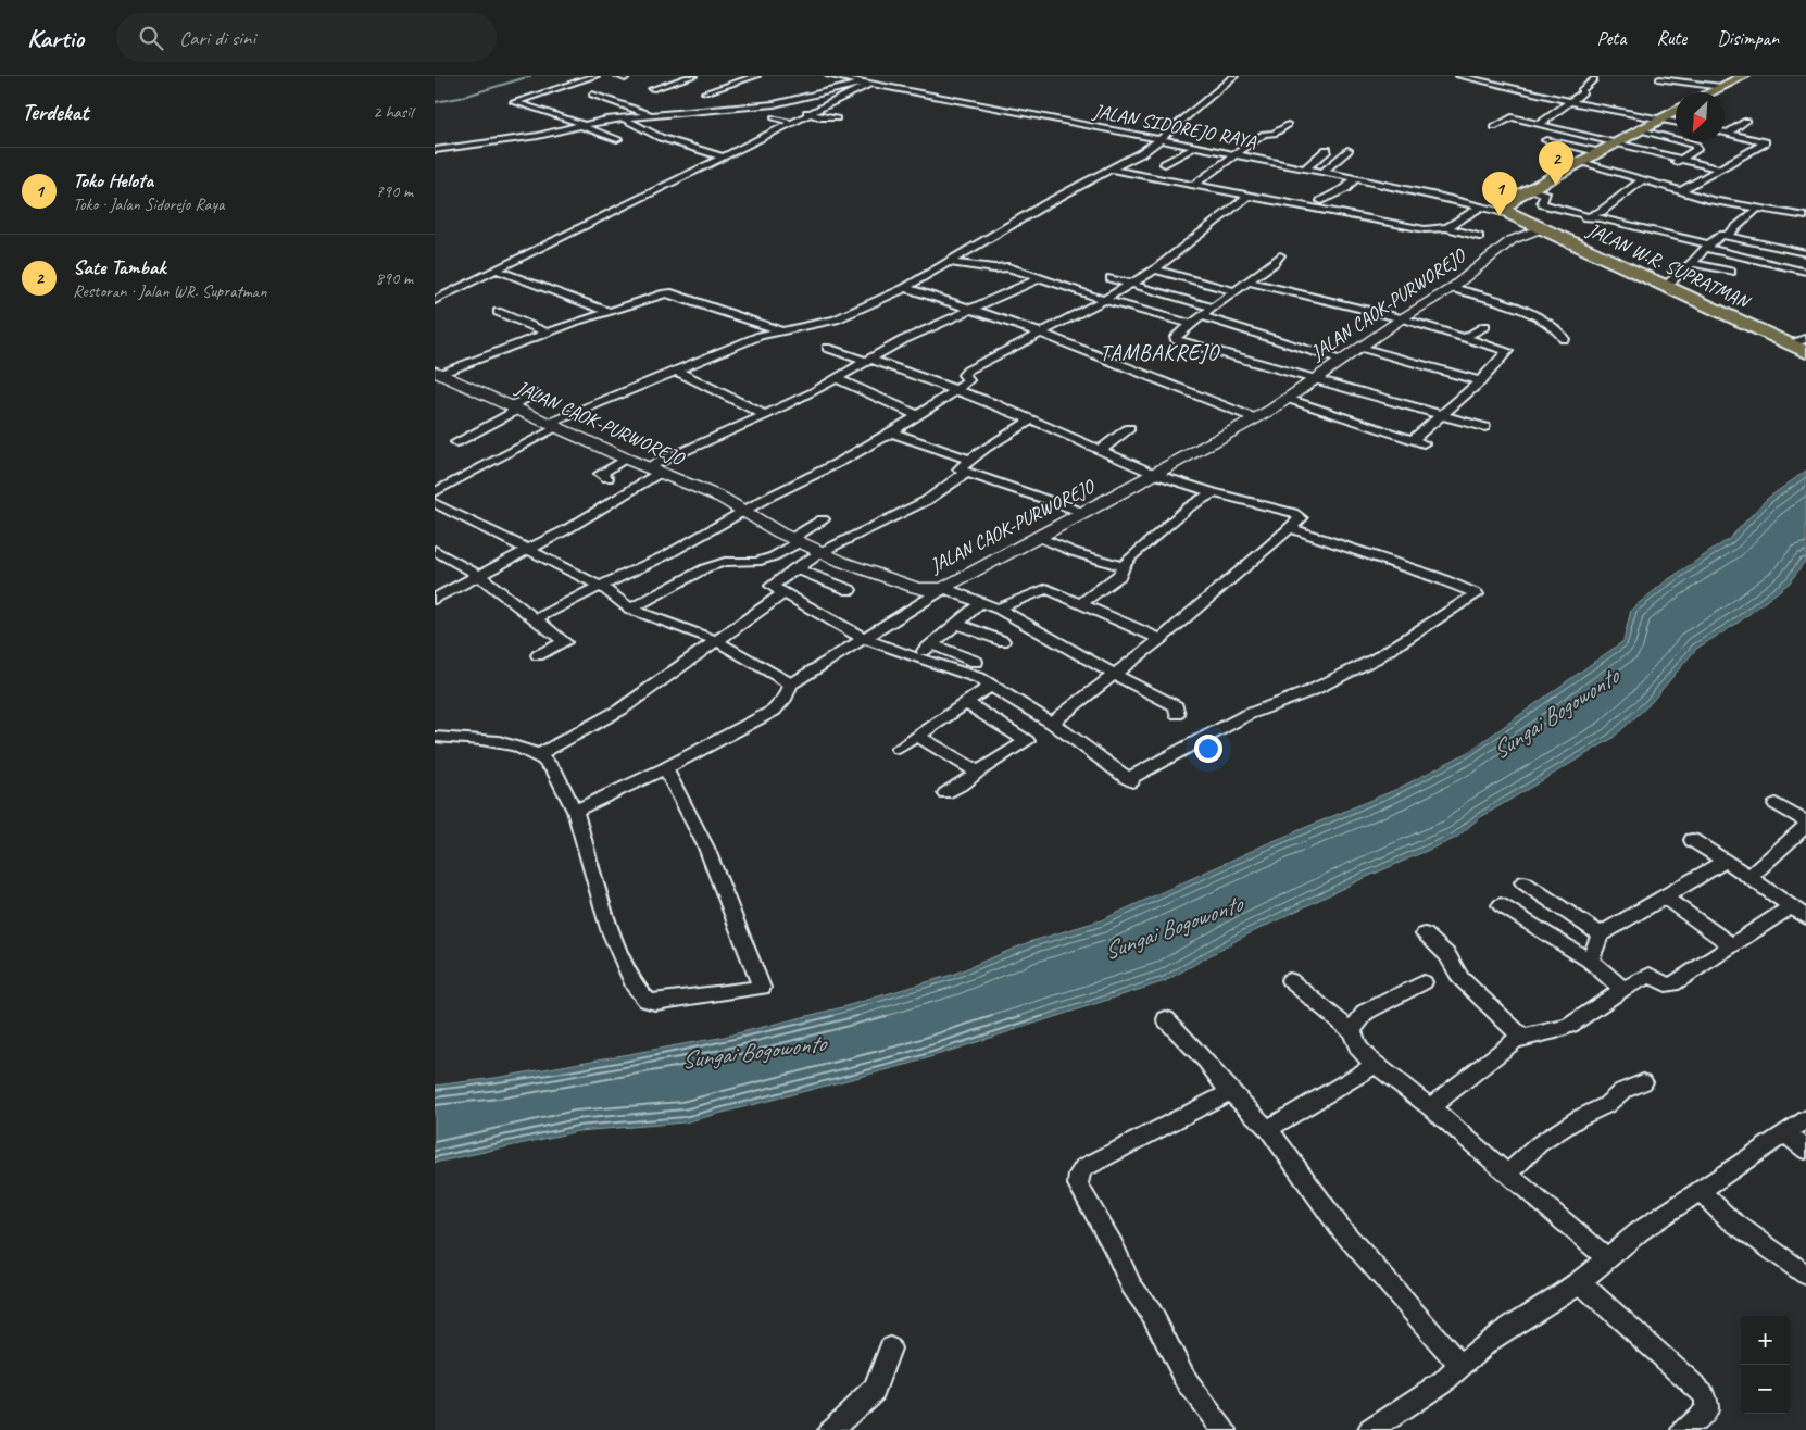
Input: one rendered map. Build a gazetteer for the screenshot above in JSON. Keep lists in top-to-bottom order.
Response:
{
  "streets": {
    "main road": ["JALAN W.R. SUPRATMAN"],
    "street": ["JALAN SIDOREJO RAYA", "JALAN CAOK-PURWOREJO"]
  },
  "crossings": [
    ["JALAN SIDOREJO RAYA", "JALAN W.R. SUPRATMAN"],
    ["JALAN W.R. SUPRATMAN", "JALAN CAOK-PURWOREJO"]
  ],
  "districts": ["TAMBAKREJO"],
  "water": ["Sungai Bogowonto"],
  "north": "bottom left",
  "page": {
    "header": "Kartio",
    "search": "Cari di sini",
    "nav": ["Peta", "Rute", "Disimpan"],
    "heading": ["Terdekat", "2 hasil"],
    "pins": ["2", "1"],
    "list": [
      {
        "mark": "1",
        "name": "Toko Helota",
        "note": "Toko · Jalan Sidorejo Raya",
        "value": "790 m"
      },
      {
        "mark": "2",
        "name": "Sate Tambak",
        "note": "Restoran · Jalan WR. Supratman",
        "value": "890 m"
      }
    ],
    "map_buttons": ["+", "−"]
  }
}
